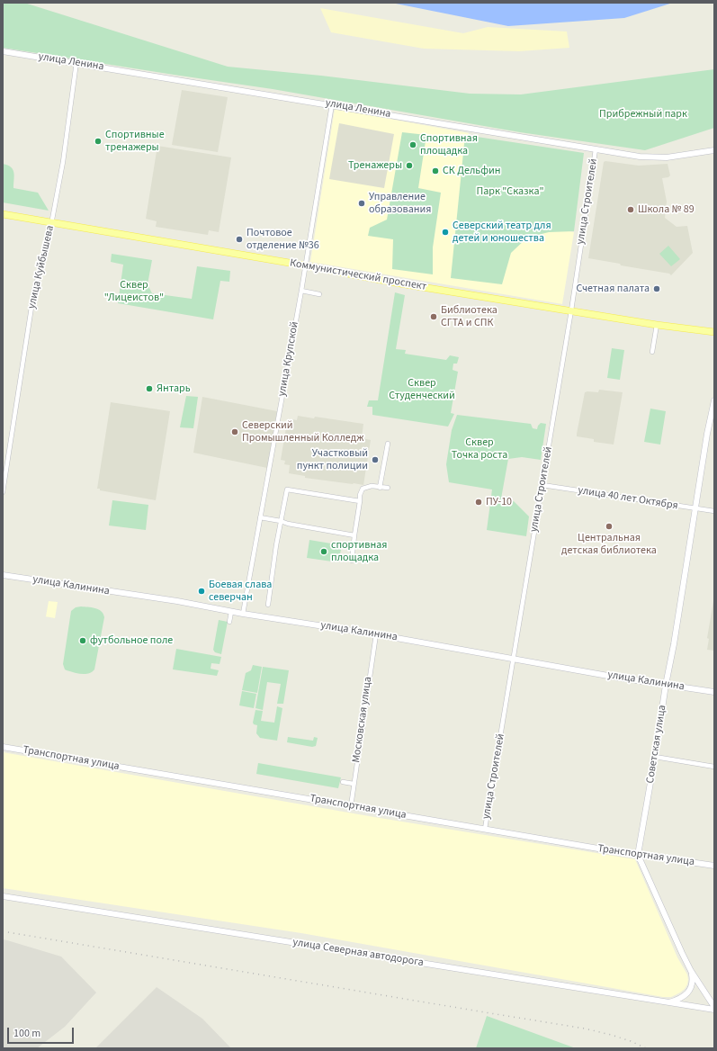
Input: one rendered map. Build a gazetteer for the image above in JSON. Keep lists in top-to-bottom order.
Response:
{
  "streets": {
    "main road": ["Коммунистический проспект"],
    "street": [
      "улица Ленина",
      "улица Строителей",
      "улица Куйбышева",
      "улица Крупской",
      "улица 40 лет Октября",
      "улица Калинина",
      "Московская улица",
      "Советская улица",
      "Транспортная улица",
      "улица Северная автодорога"
    ]
  },
  "crossings": [
    ["улица Ленина", "улица Строителей"],
    ["улица Ленина", "улица Куйбышева"],
    ["улица Ленина", "улица Крупской"],
    ["улица Строителей", "Коммунистический проспект"],
    ["улица Строителей", "улица 40 лет Октября"],
    ["улица Строителей", "улица Калинина"],
    ["улица Строителей", "Транспортная улица"],
    ["улица Куйбышева", "Коммунистический проспект"],
    ["Коммунистический проспект", "улица Крупской"],
    ["улица Крупской", "улица Калинина"],
    ["улица 40 лет Октября", "Советская улица"],
    ["улица Калинина", "Московская улица"],
    ["улица Калинина", "Советская улица"],
    ["Московская улица", "Транспортная улица"],
    ["Советская улица", "Транспортная улица"]
  ],
  "parks": [
    "Прибрежный парк",
    "Парк \"Сказка\"",
    "Сквер \"Лицеистов\"",
    "Сквер Студенческий",
    "Сквер Точка роста"
  ],
  "places": [
    "Спортивные тренажеры",
    "Спортивная площадка",
    "Тренажеры",
    "СК Дельфин",
    "Управление образования",
    "Школа № 89",
    "Северский театр для детей и юношества",
    "Почтовое отделение №36",
    "Счетная палата",
    "Библиотека СГТА и СПК",
    "Янтарь",
    "Северский Промышленный Колледж",
    "Участковый пункт полиции",
    "ПУ-10",
    "Центральная детская библиотека",
    "спортивная площадка",
    "Боевая слава северчан",
    "футбольное поле"
  ],
  "scale_bar": "100 m"
}
